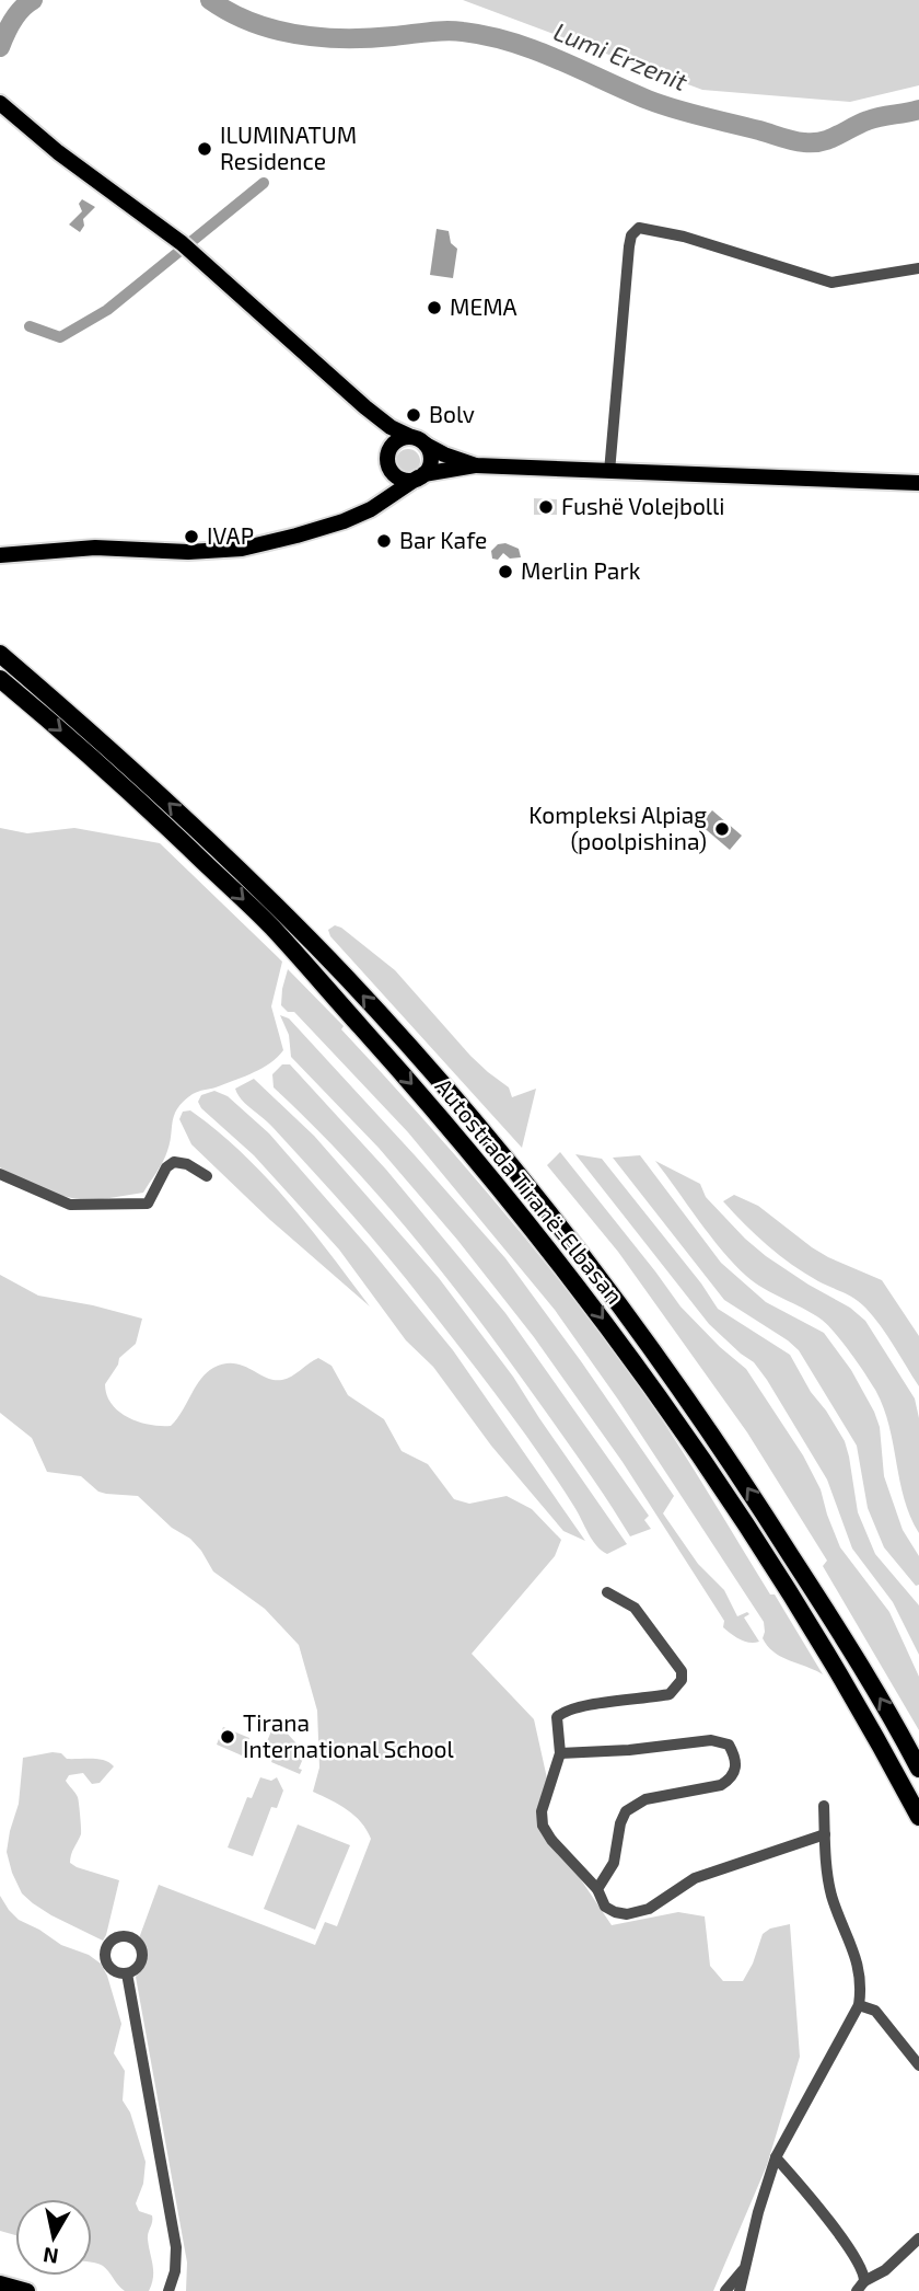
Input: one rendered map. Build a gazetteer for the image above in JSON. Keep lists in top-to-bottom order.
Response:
{
  "streets": {
    "highway": ["Autostrada Tiranë-Elbasan"]
  },
  "water": ["Lumi Erzenit"],
  "places": [
    "ILUMINATUM Residence",
    "MEMA",
    "Bolv",
    "Fushë Volejbolli",
    "IVAP",
    "Bar Kafe",
    "Merlin Park",
    "Kompleksi Alpiag (poolpishina)",
    "Tirana International School"
  ],
  "north": "bottom"
}
